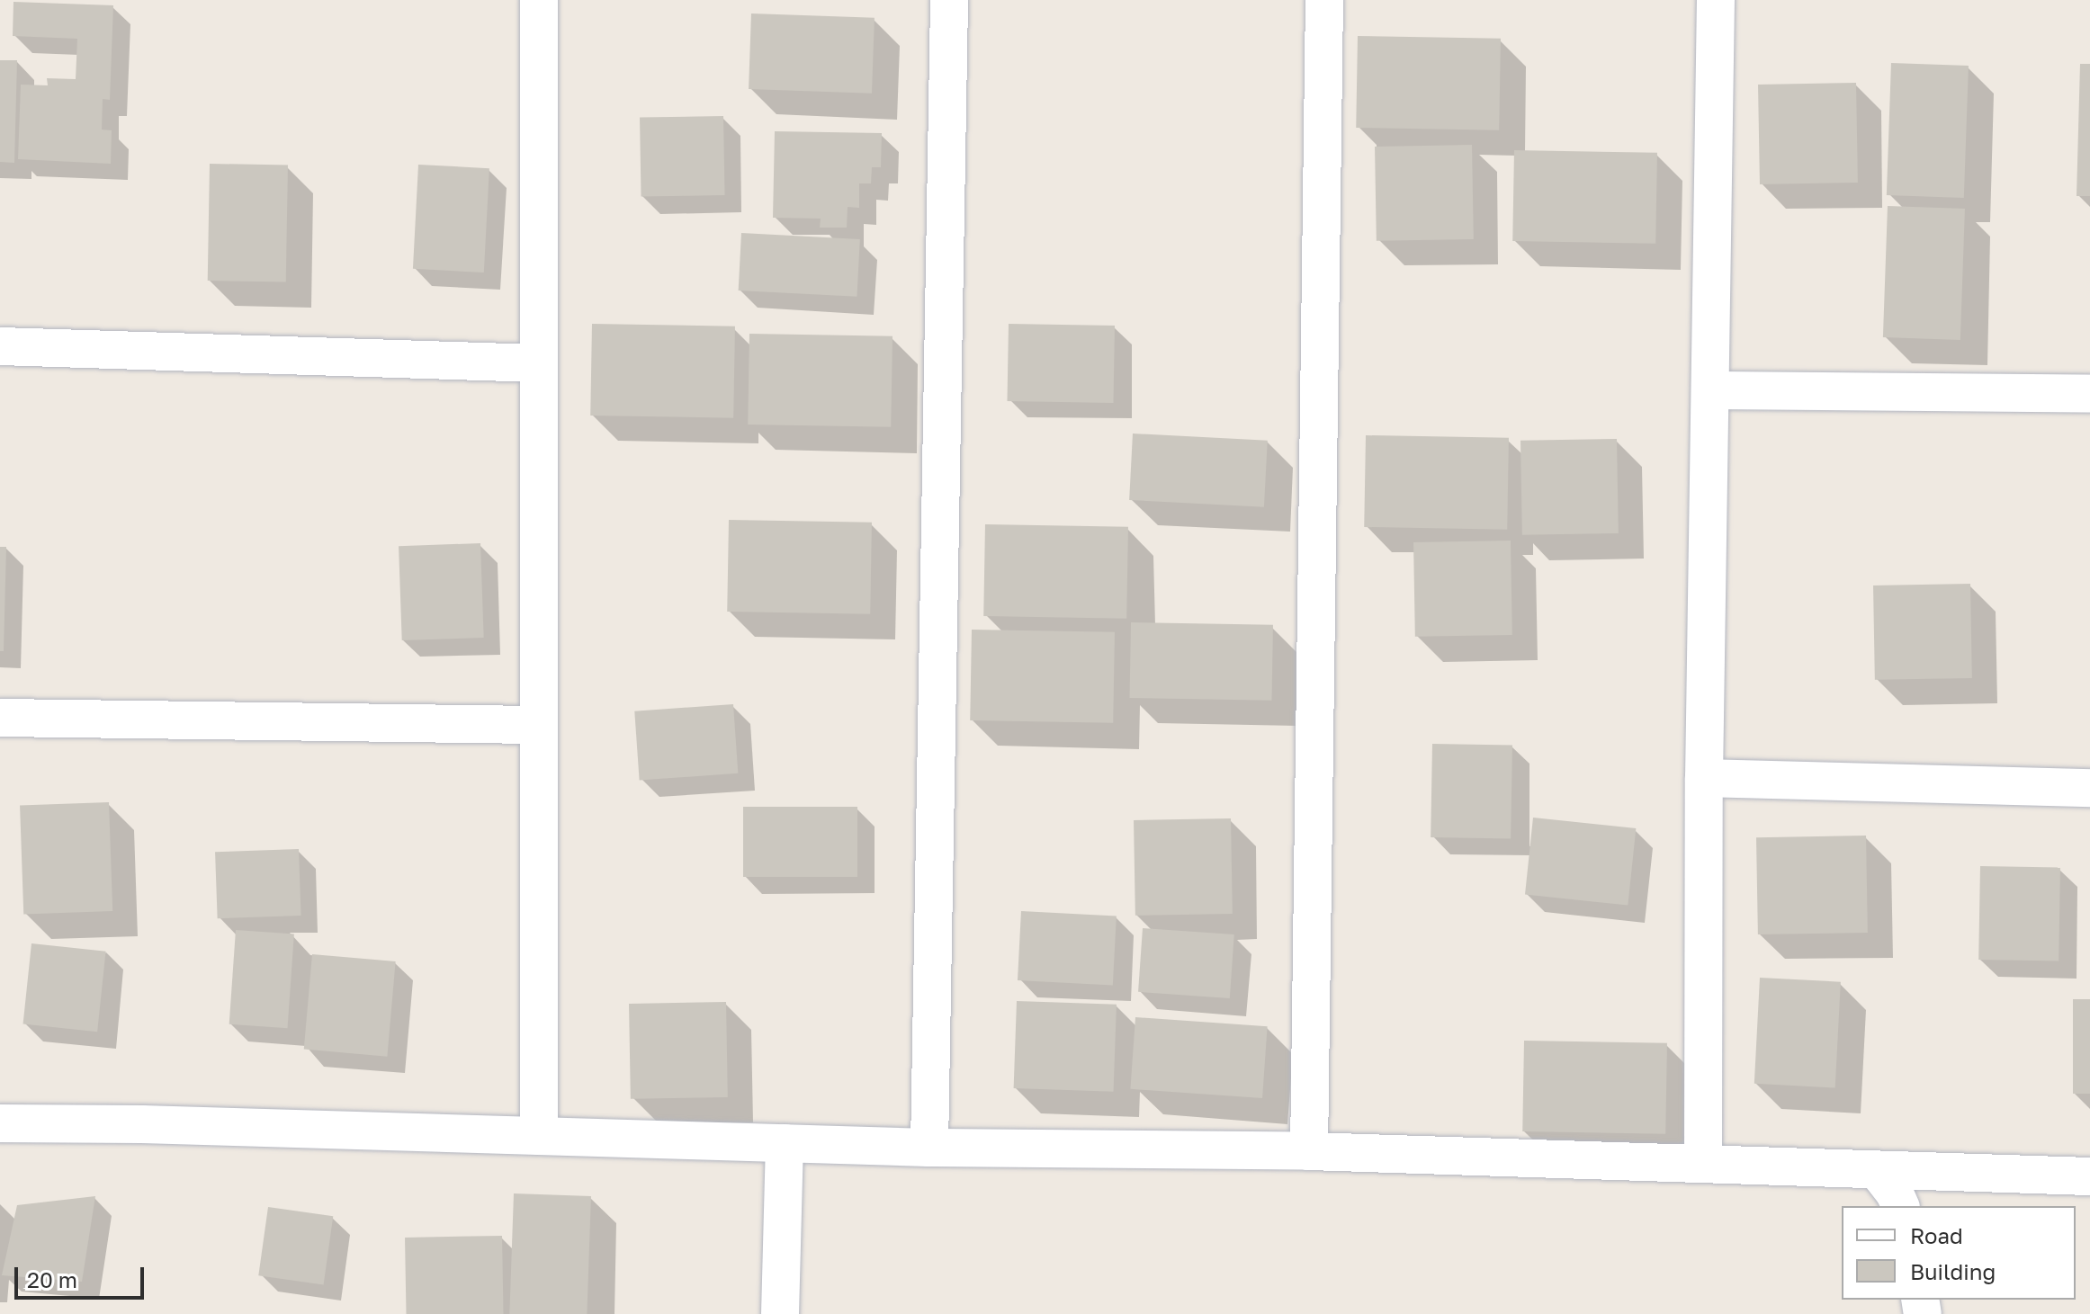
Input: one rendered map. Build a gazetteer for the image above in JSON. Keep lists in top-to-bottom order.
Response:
{
  "legend": ["Road", "Building"],
  "scale_bar": "20 m"
}
